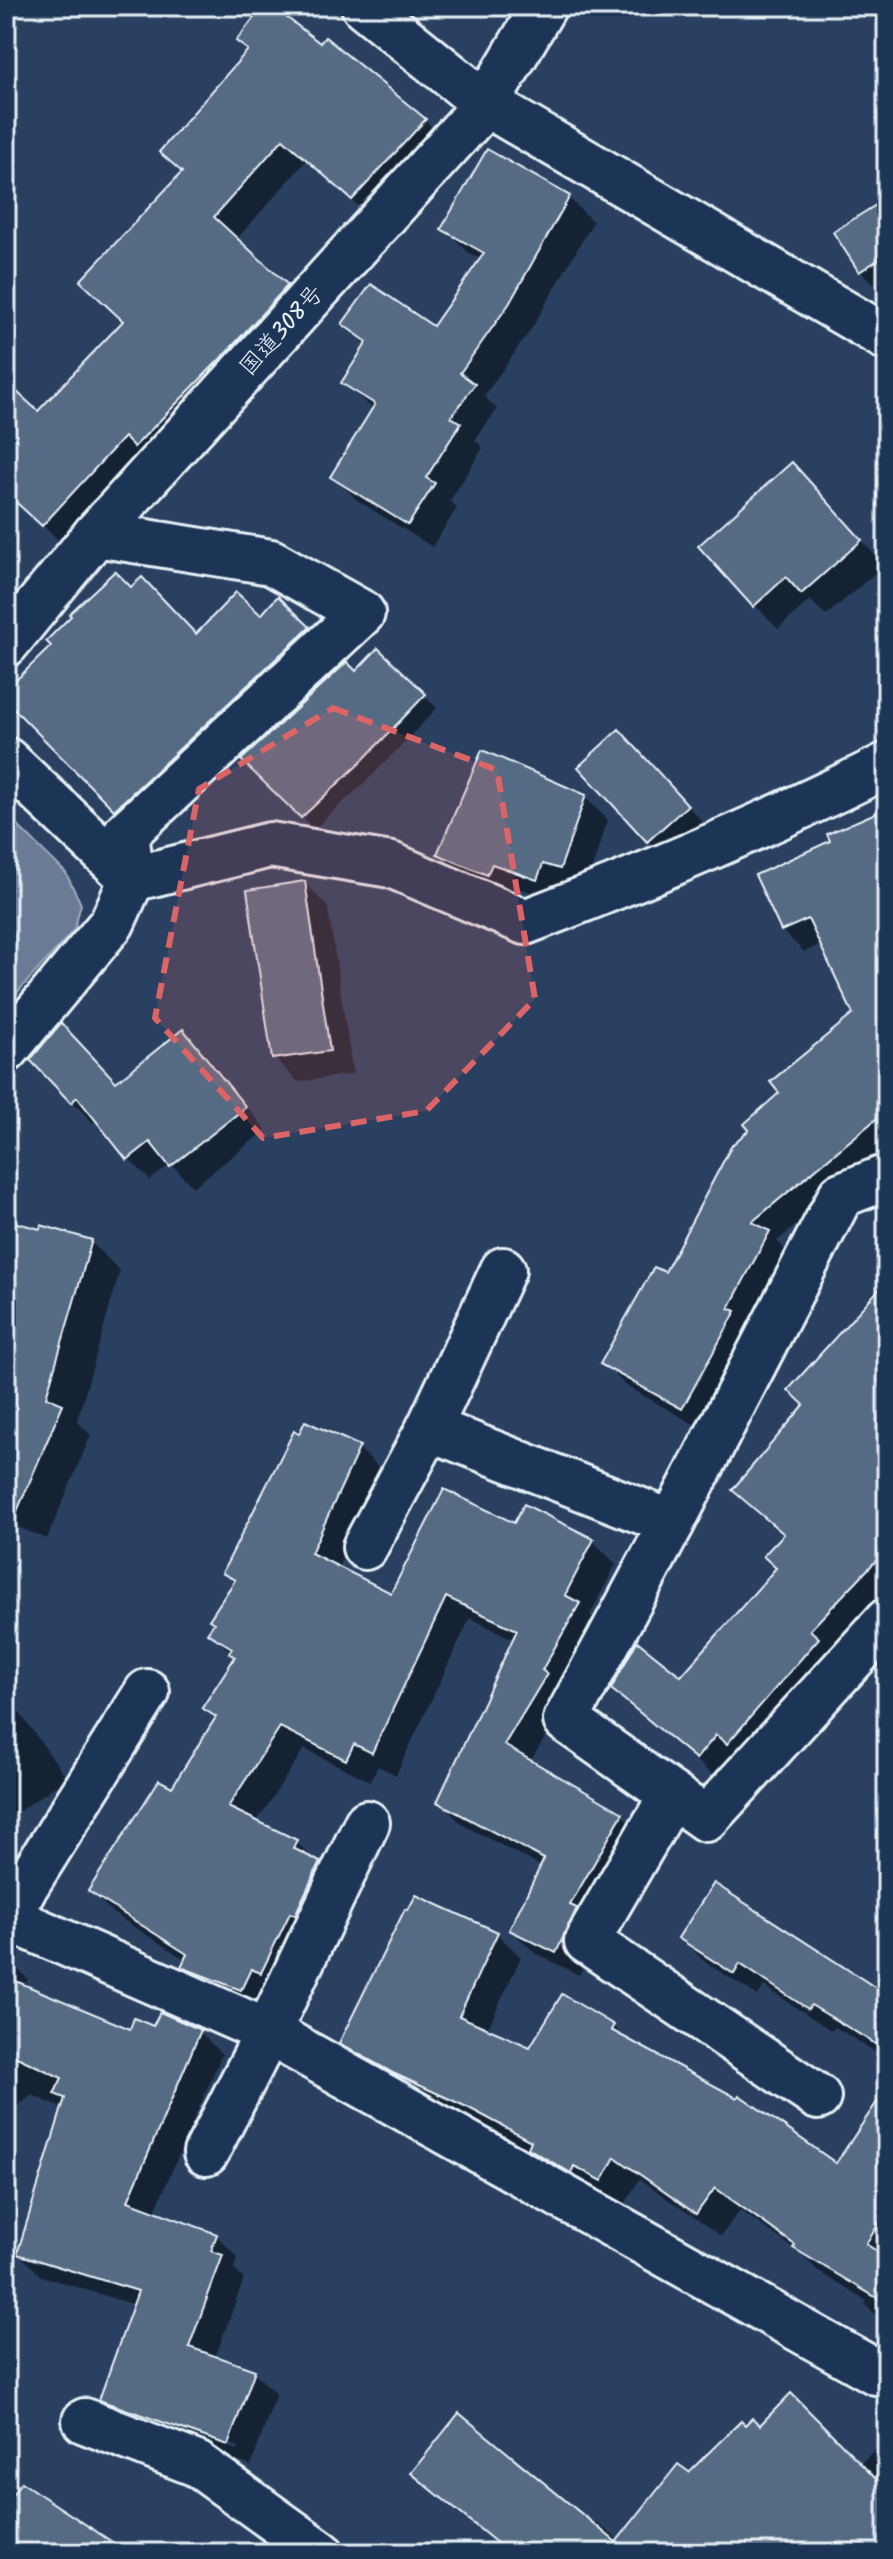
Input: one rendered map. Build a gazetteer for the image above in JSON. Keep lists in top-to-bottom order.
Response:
{
  "streets": {
    "main road": ["国道308号"]
  }
}
